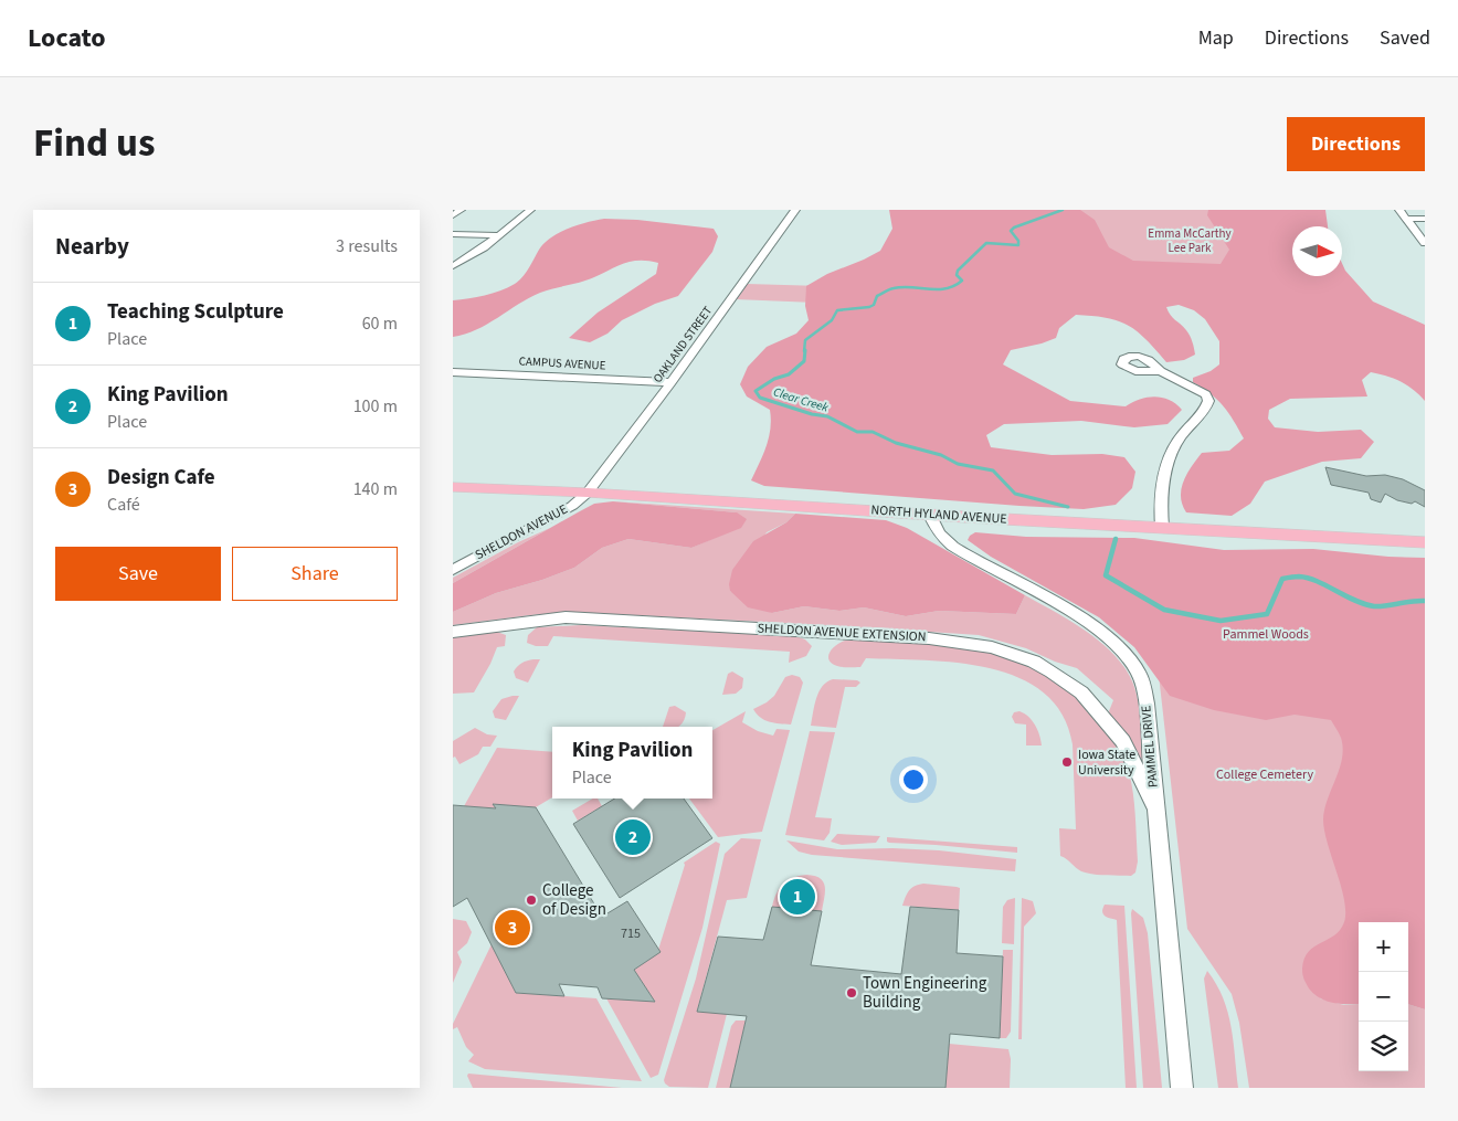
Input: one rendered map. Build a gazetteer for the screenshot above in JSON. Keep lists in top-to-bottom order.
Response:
{
  "streets": {
    "main road": ["NORTH HYLAND AVENUE"],
    "street": [
      "OAKLAND STREET",
      "CAMPUS AVENUE",
      "SHELDON AVENUE",
      "SHELDON AVENUE EXTENSION",
      "PAMMEL DRIVE"
    ]
  },
  "crossings": [
    ["OAKLAND STREET", "CAMPUS AVENUE"],
    ["OAKLAND STREET", "NORTH HYLAND AVENUE"],
    ["OAKLAND STREET", "SHELDON AVENUE"],
    ["NORTH HYLAND AVENUE", "SHELDON AVENUE"],
    ["NORTH HYLAND AVENUE", "PAMMEL DRIVE"],
    ["SHELDON AVENUE EXTENSION", "PAMMEL DRIVE"]
  ],
  "water": ["Clear Creek"],
  "parks": ["Emma McCarthy Lee Park", "Pammel Woods", "College Cemetery"],
  "places": ["Iowa State University", "College of Design", "Town Engineering Building"],
  "house_numbers": ["715"],
  "north": "right",
  "page": {
    "header": "Locato",
    "nav": ["Map", "Directions", "Saved"],
    "title": "Find us",
    "buttons": [
      "Directions",
      ["Save", "Share"]
    ],
    "heading": ["Nearby", "3 results"],
    "list": [
      {
        "mark": "1",
        "name": "Teaching Sculpture",
        "note": "Place",
        "value": "60 m"
      },
      {
        "mark": "2",
        "name": "King Pavilion",
        "note": "Place",
        "value": "100 m"
      },
      {
        "mark": "3",
        "name": "Design Cafe",
        "note": "Café",
        "value": "140 m"
      }
    ],
    "popup": ["King Pavilion", "Place"],
    "pins": ["2", "1", "3"],
    "map_buttons": ["+", "−"]
  }
}
